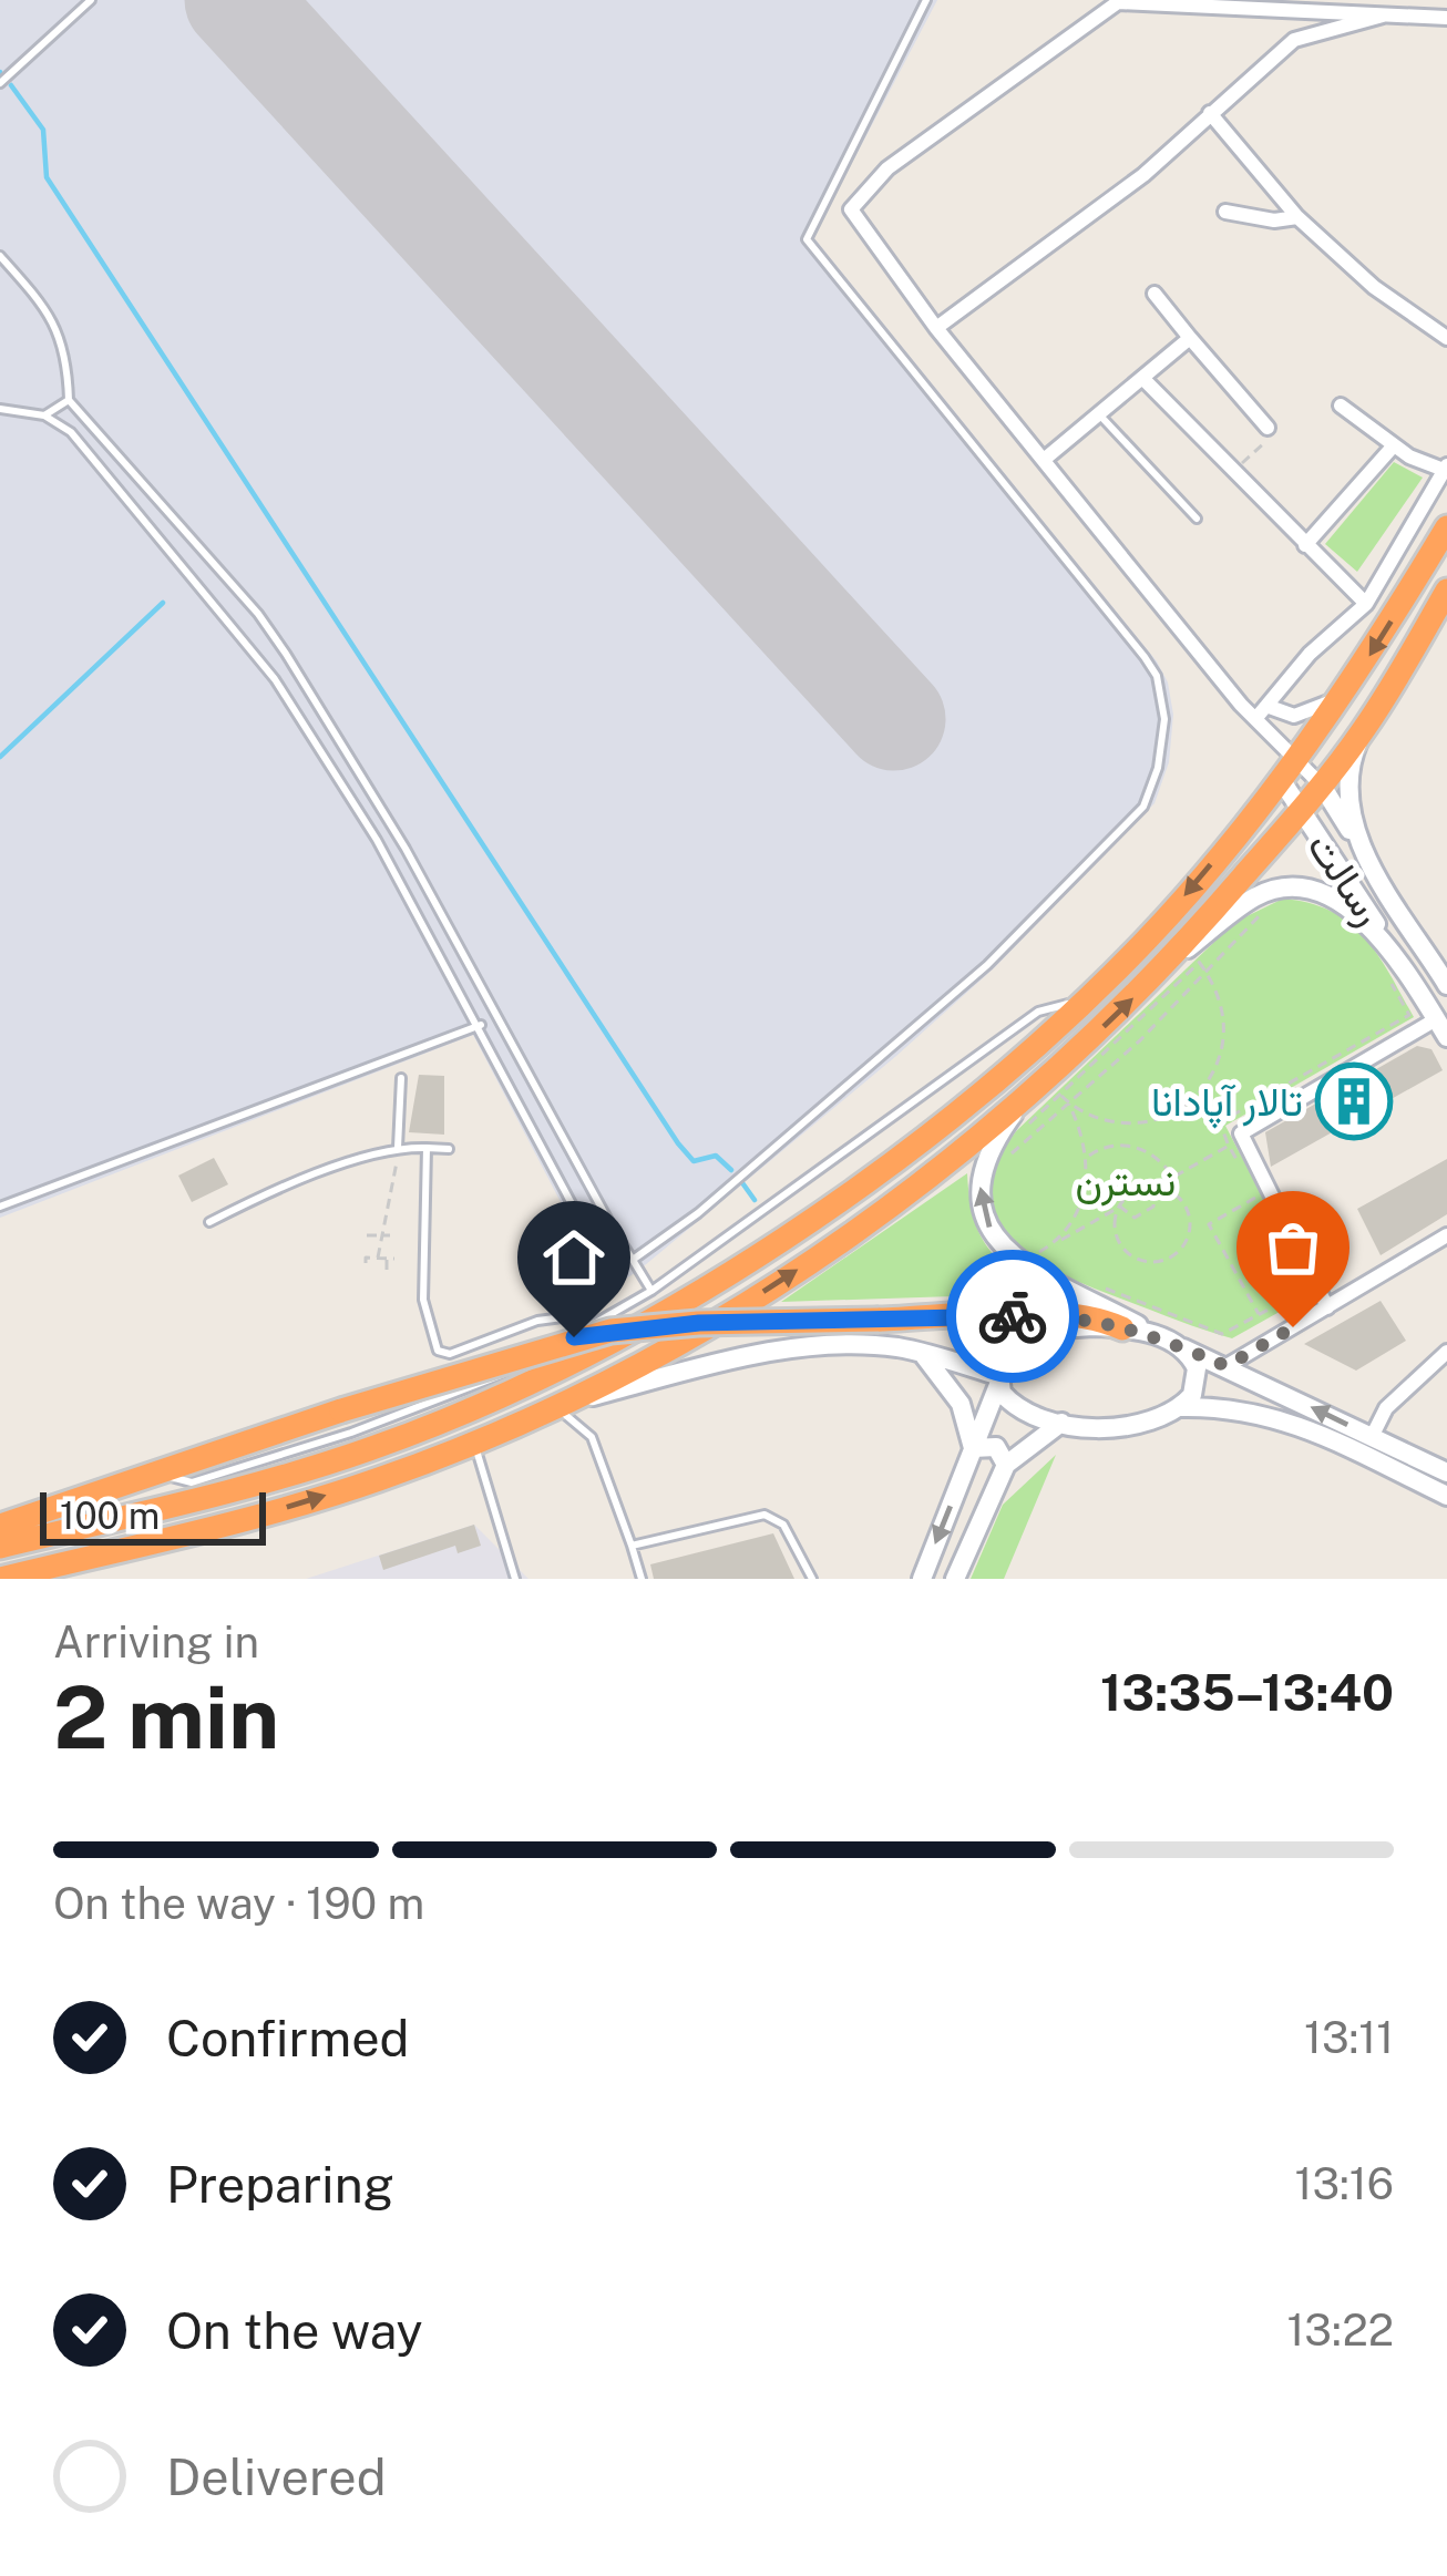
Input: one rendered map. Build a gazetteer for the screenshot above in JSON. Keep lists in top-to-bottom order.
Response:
{
  "streets": {
    "main road": ["رسالت"]
  },
  "parks": ["نسترن"],
  "places": {
    "building": ["تالار آپادانا"]
  },
  "scale_bar": "100 m",
  "page": {
    "scale": "100 m",
    "heading": ["2 min", "Arriving in", "13:35–13:40"],
    "bar": "On the way · 190 m",
    "list": [
      ["Confirmed", "13:11"],
      ["Preparing", "13:16"],
      ["On the way", "13:22"],
      "Delivered"
    ]
  }
}
